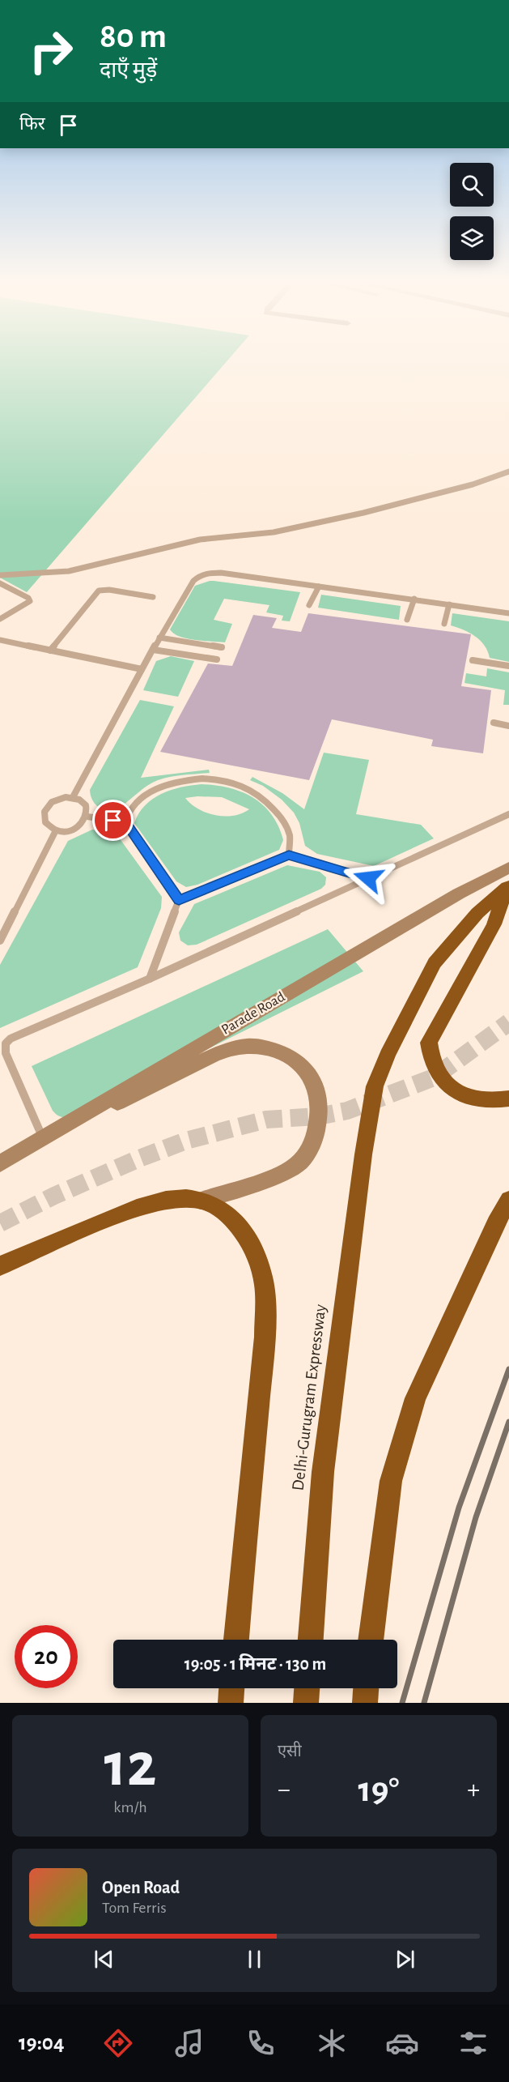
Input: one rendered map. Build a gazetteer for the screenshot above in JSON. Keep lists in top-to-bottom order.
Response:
{
  "streets": {
    "highway": ["Delhi-Gurugram Expressway"],
    "street": ["Parade Road"]
  },
  "page": {
    "turn": ["80 m", "दाएँ मुड़ें"],
    "then": "फिर",
    "limit": "20",
    "trip": "19:05 · 1 मिनट · 130 m",
    "tile": [
      ["12", "km/h"],
      "एसी"
    ],
    "heat": ["−", "19°", "+"],
    "song": ["Open Road", "Tom Ferris"],
    "tabs": "19:04"
  }
}
